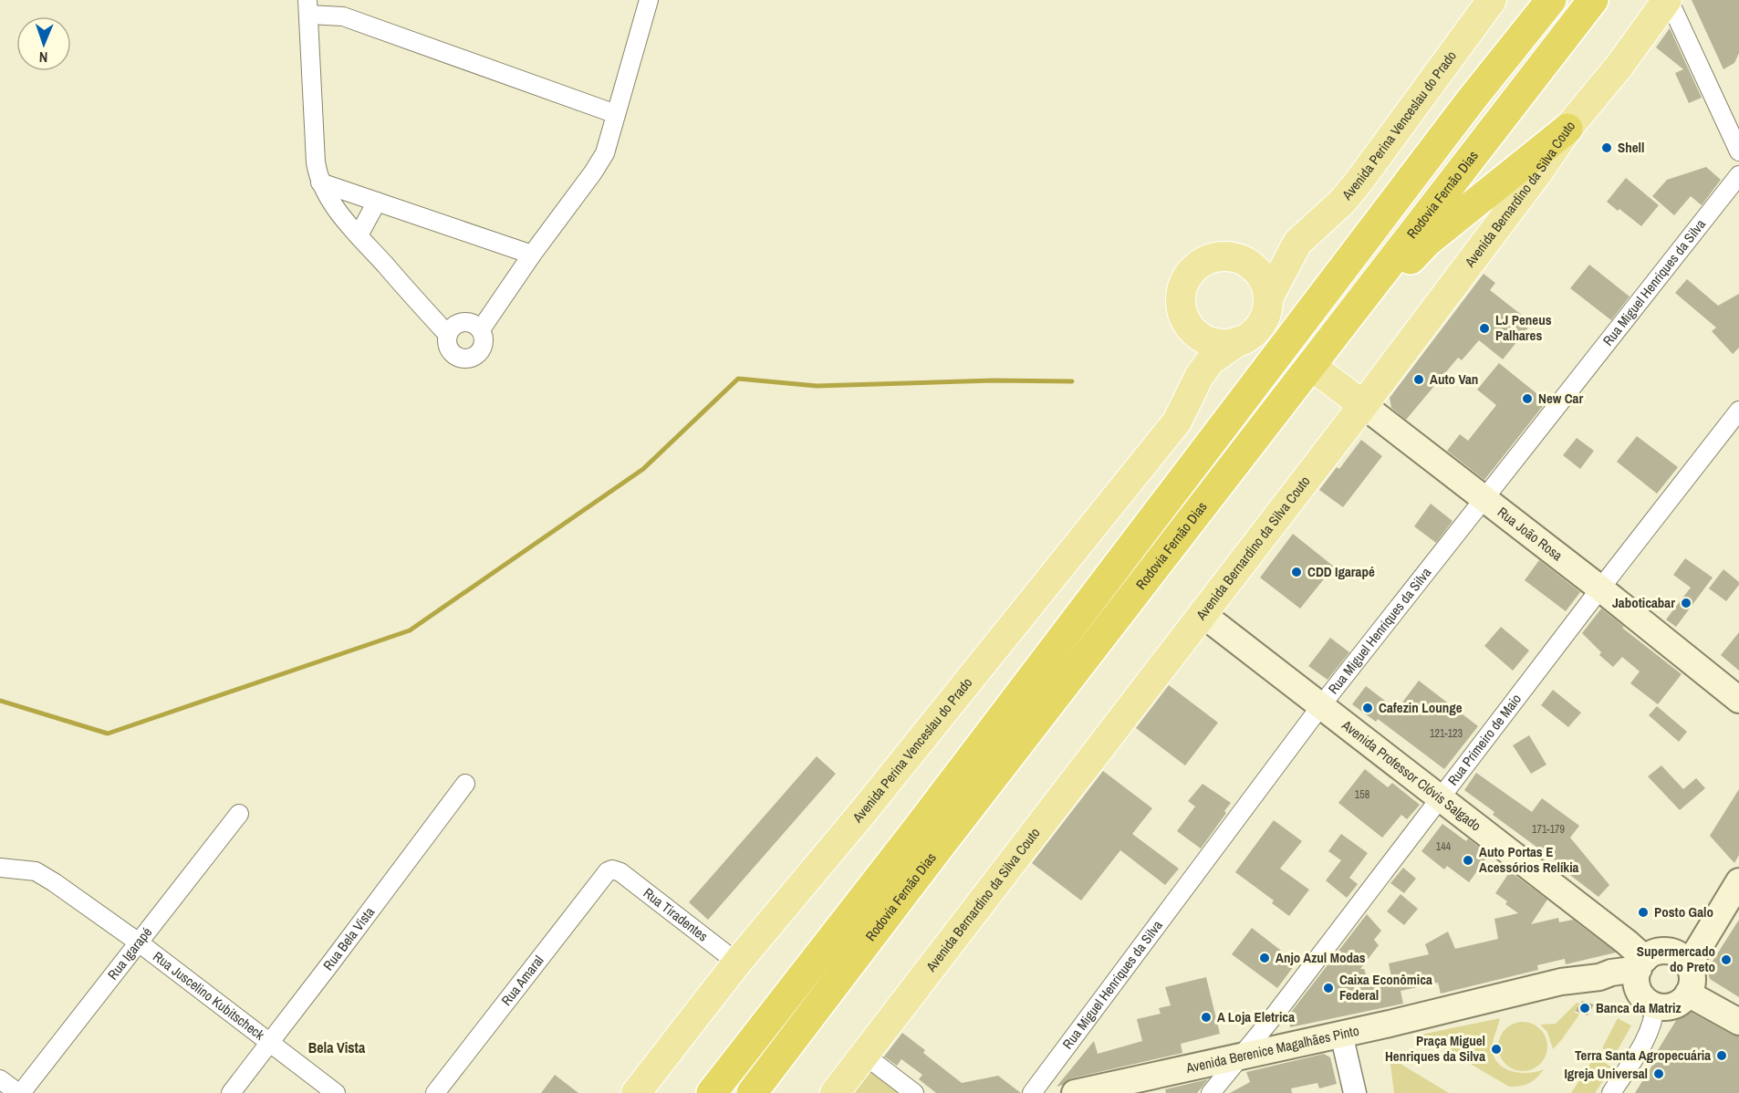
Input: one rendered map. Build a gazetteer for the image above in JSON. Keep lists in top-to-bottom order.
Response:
{
  "streets": {
    "highway": ["Rodovia Fernão Dias"],
    "main road": [
      "Avenida Perina Venceslau do Prado",
      "Avenida Bernardino da Silva Couto",
      "Rua João Rosa",
      "Avenida Professor Clóvis Salgado",
      "Avenida Berenice Magalhães Pinto"
    ],
    "street": [
      "Rua Miguel Henriques da Silva",
      "Rua Primeiro de Maio",
      "Rua Tiradentes",
      "Rua Bela Vista",
      "Rua Igarapé",
      "Rua Amaral",
      "Rua Juscelino Kubitscheck"
    ]
  },
  "crossings": [
    ["Avenida Perina Venceslau do Prado", "Rua Tiradentes"],
    ["Avenida Bernardino da Silva Couto", "Rua João Rosa"],
    ["Avenida Bernardino da Silva Couto", "Avenida Professor Clóvis Salgado"],
    ["Rodovia Fernão Dias", "Rua João Rosa"],
    ["Rua Miguel Henriques da Silva", "Rua João Rosa"],
    ["Rua Miguel Henriques da Silva", "Avenida Professor Clóvis Salgado"],
    ["Rua João Rosa", "Rua Primeiro de Maio"],
    ["Rua Primeiro de Maio", "Avenida Professor Clóvis Salgado"],
    ["Rua Primeiro de Maio", "Avenida Berenice Magalhães Pinto"],
    ["Avenida Professor Clóvis Salgado", "Avenida Berenice Magalhães Pinto"],
    ["Rua Tiradentes", "Rua Amaral"],
    ["Rua Bela Vista", "Rua Juscelino Kubitscheck"],
    ["Rua Igarapé", "Rua Juscelino Kubitscheck"]
  ],
  "districts": ["Bela Vista"],
  "places": [
    "Shell",
    "LJ Peneus Palhares",
    "Auto Van",
    "New Car",
    "CDD Igarapé",
    "Jaboticabar",
    "Cafezin Lounge",
    "Auto Portas E Acessórios Relíkia",
    "Posto Galo",
    "Anjo Azul Modas",
    "Supermercado do Preto",
    "Caixa Econômica Federal",
    "Banca da Matriz",
    "A Loja Eletrica",
    "Praça Miguel Henriques da Silva",
    "Terra Santa Agropecuária",
    "Igreja Universal"
  ],
  "house_numbers": [
    "121-123",
    "158",
    "171-179",
    "144"
  ],
  "north": "bottom"
}
